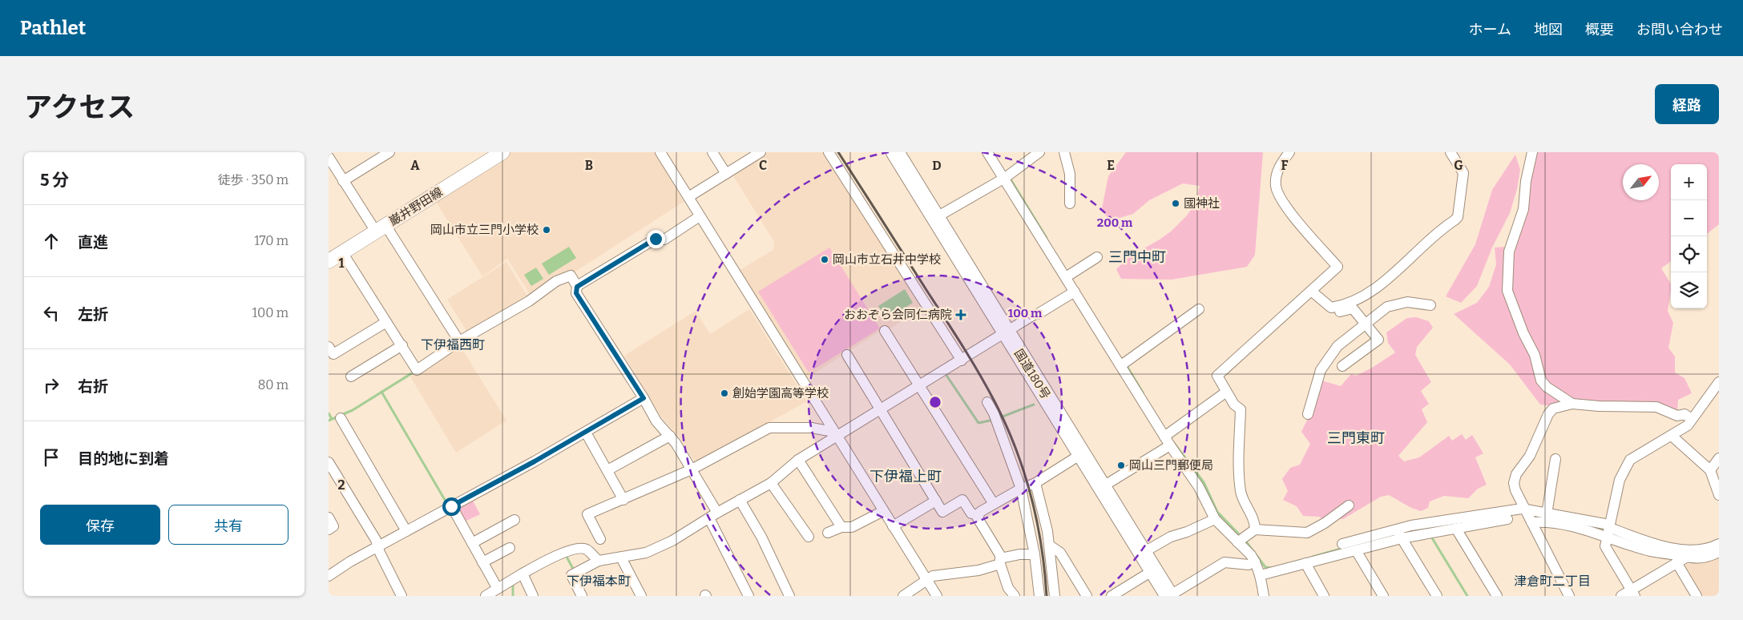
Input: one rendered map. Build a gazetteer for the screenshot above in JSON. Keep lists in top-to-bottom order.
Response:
{
  "streets": {
    "highway": ["国道180号"],
    "main road": ["巌井野田線"]
  },
  "districts": [
    "三門中町",
    "下伊福西町",
    "三門東町",
    "下伊福上町",
    "下伊福本町",
    "津倉町二丁目"
  ],
  "places": {
    "other": [
      "國神社",
      "岡山市立三門小学校",
      "岡山市立石井中学校",
      "創始学園高等学校",
      "岡山三門郵便局"
    ],
    "health": ["おおぞら会同仁病院"]
  },
  "north": "top right",
  "page": {
    "header": "Pathlet",
    "nav": [
      "ホーム",
      "地図",
      "概要",
      "お問い合わせ"
    ],
    "title": "アクセス",
    "buttons": [
      "経路",
      ["保存", "共有"]
    ],
    "heading": ["5 分", "徒歩 · 350 m"],
    "map_buttons": ["+", "−"],
    "list": [
      ["直進", "170 m"],
      ["左折", "100 m"],
      ["右折", "80 m"],
      "目的地に到着"
    ]
  },
  "grid": {
    "columns": [
      "A",
      "B",
      "C",
      "D",
      "E",
      "F",
      "G"
    ],
    "rows": ["1", "2"]
  },
  "rings": ["200 m", "100 m"]
}
